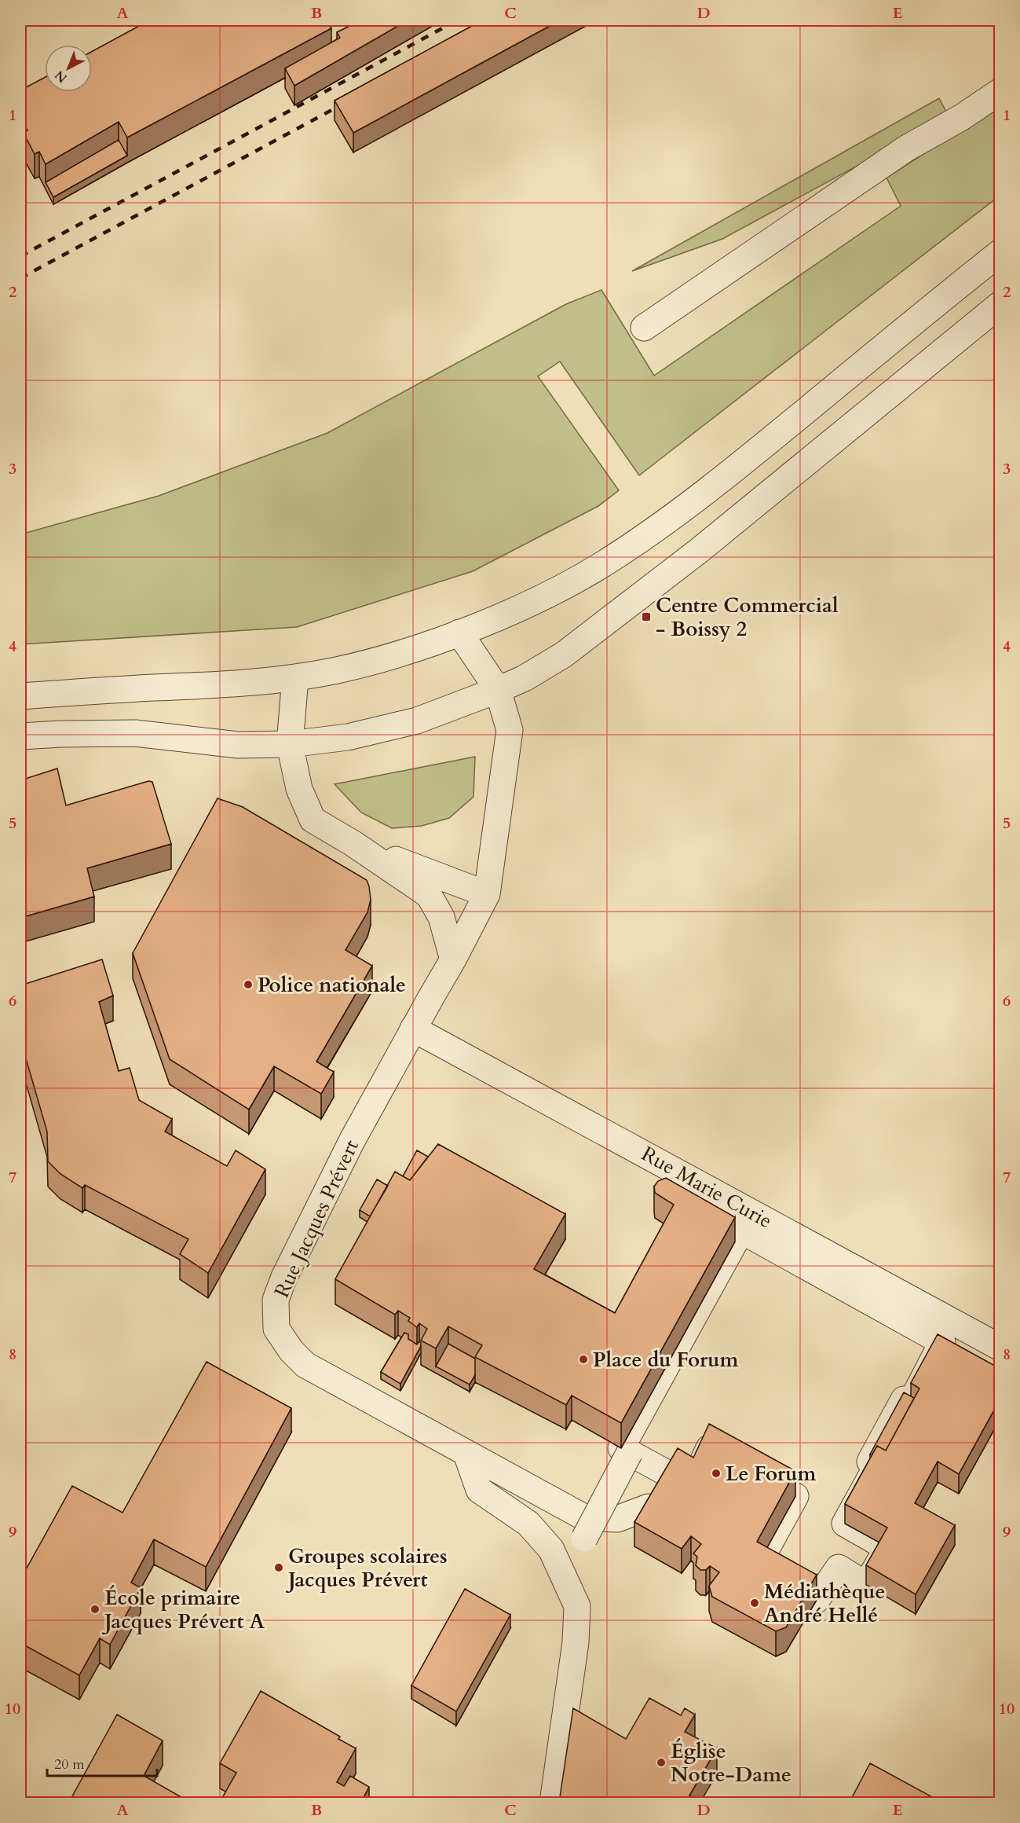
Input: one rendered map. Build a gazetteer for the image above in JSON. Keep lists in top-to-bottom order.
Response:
{
  "streets": {
    "street": ["Rue Marie Curie", "Rue Jacques Prévert"]
  },
  "crossings": [
    ["Rue Marie Curie", "Rue Jacques Prévert"]
  ],
  "places": {
    "transit": ["Centre Commercial - Boissy 2"],
    "other": [
      "Police nationale",
      "Place du Forum",
      "Le Forum",
      "Groupes scolaires Jacques Prévert",
      "Médiathèque André Hellé",
      "École primaire Jacques Prévert A",
      "Église Notre-Dame"
    ]
  },
  "scale_bar": "20 m",
  "north": "bottom left",
  "grid": {
    "columns": [
      "A",
      "B",
      "C",
      "D",
      "E"
    ],
    "rows": [
      "1",
      "2",
      "3",
      "4",
      "5",
      "6",
      "7",
      "8",
      "9",
      "10"
    ]
  }
}
